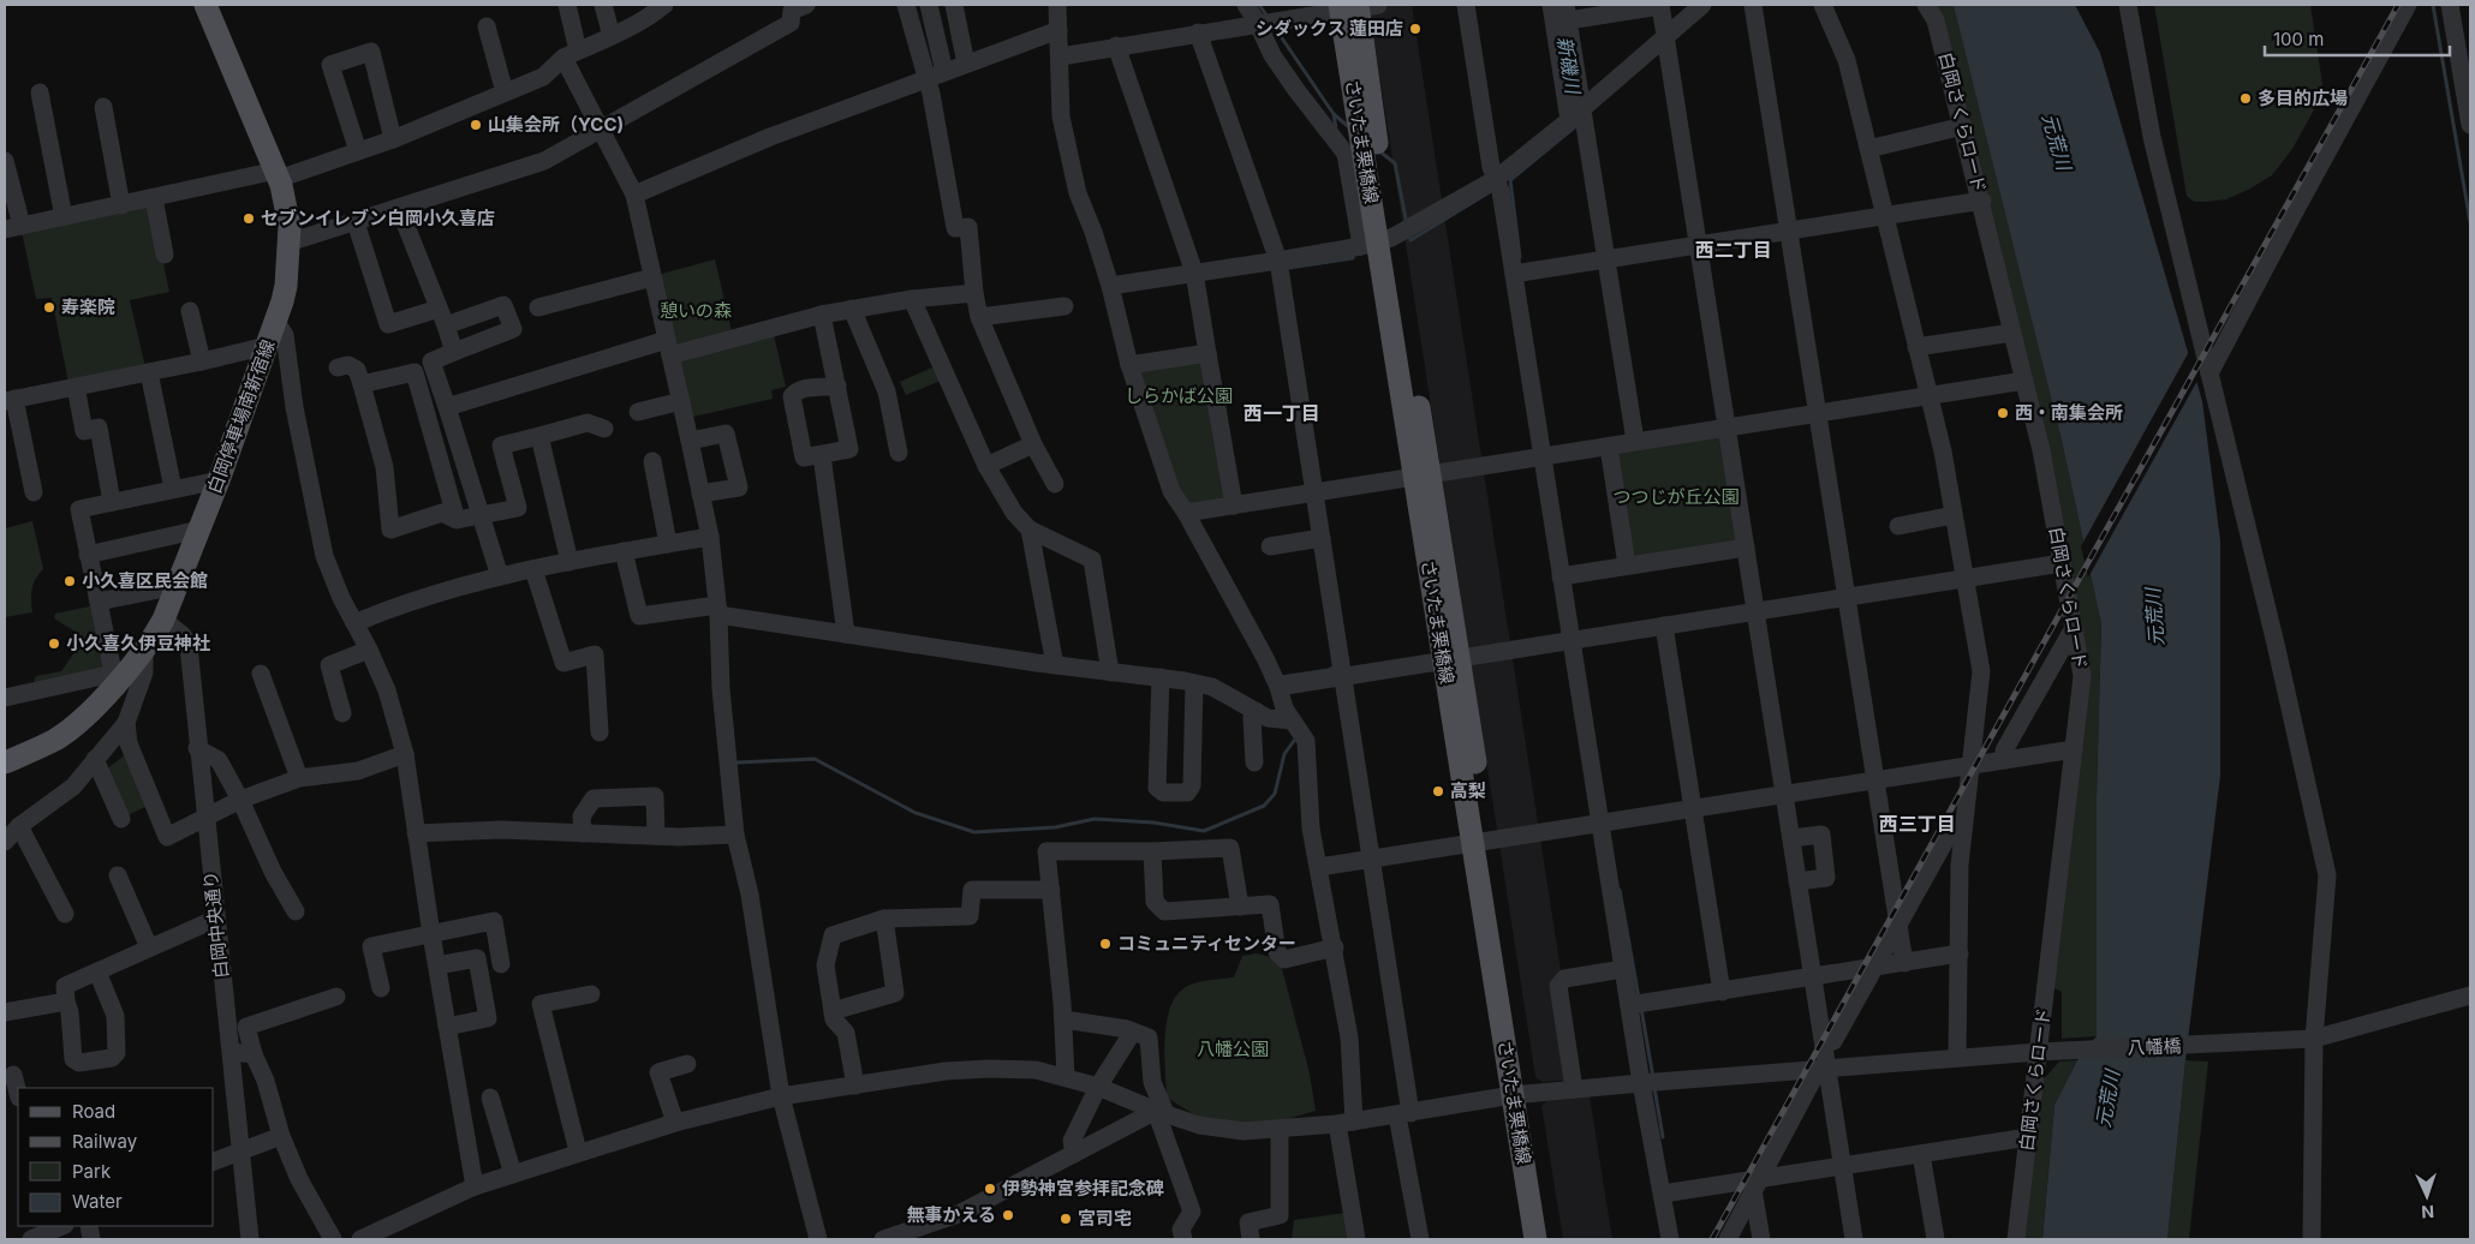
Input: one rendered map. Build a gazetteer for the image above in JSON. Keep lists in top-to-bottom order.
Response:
{
  "streets": {
    "main road": ["さいたま栗橋線", "白岡停車場南新宿線"],
    "street": ["白岡さくらロード", "白岡中央通り", "八幡橋"]
  },
  "crossings": [
    ["白岡さくらロード", "八幡橋"],
    ["さいたま栗橋線", "八幡橋"],
    ["白岡停車場南新宿線", "白岡中央通り"]
  ],
  "districts": ["西二丁目", "西一丁目", "西三丁目"],
  "water": ["新磯川", "元荒川"],
  "parks": [
    "憩いの森",
    "しらかば公園",
    "つつじが丘公園",
    "八幡公園"
  ],
  "places": [
    "シダックス 蓮田店",
    "多目的広場",
    "山集会所（YCC)",
    "セブンイレブン白岡小久喜店",
    "寿楽院",
    "西・南集会所",
    "小久喜区民会館",
    "小久喜久伊豆神社",
    "高梨",
    "コミュニティセンター",
    "伊勢神宮参拝記念碑",
    "無事かえる",
    "宮司宅"
  ],
  "legend": [
    "Road",
    "Railway",
    "Park",
    "Water"
  ],
  "scale_bar": "100 m",
  "north": "bottom"
}
